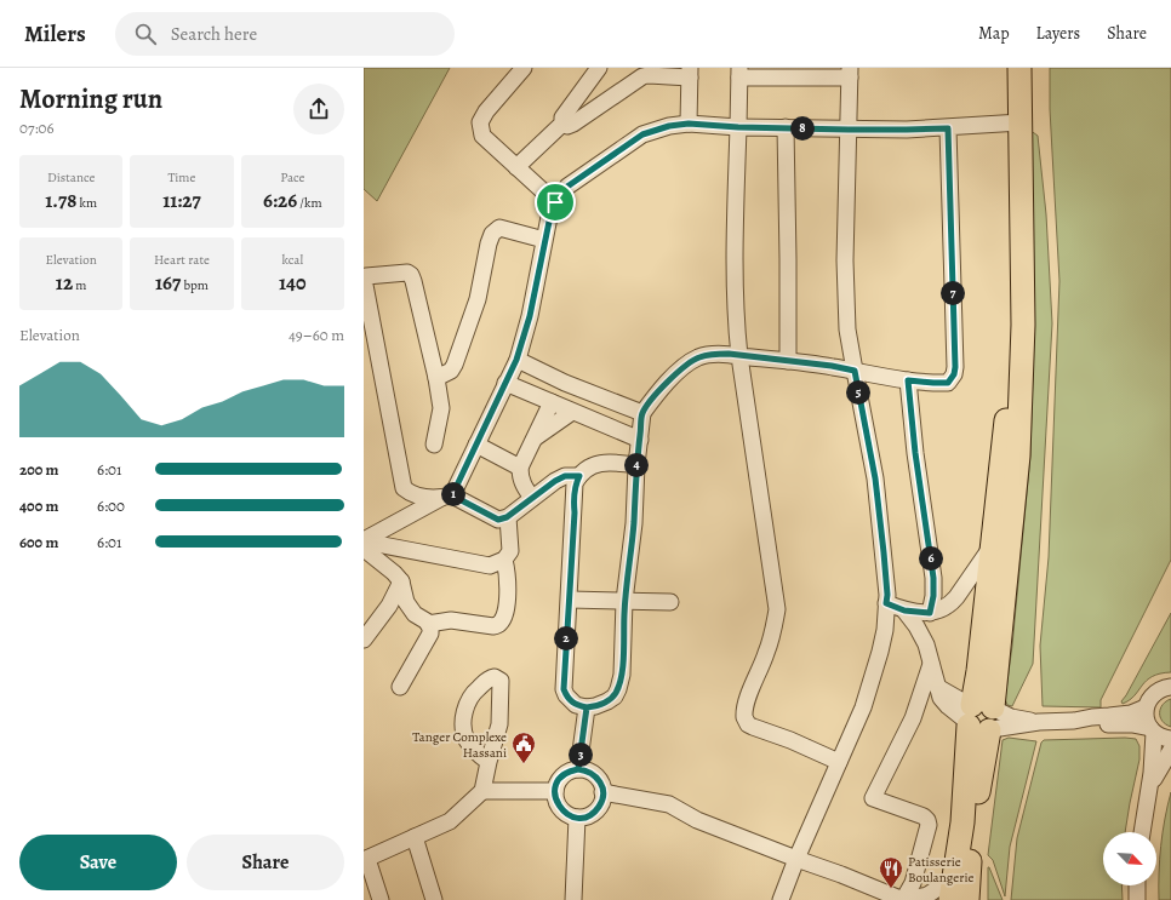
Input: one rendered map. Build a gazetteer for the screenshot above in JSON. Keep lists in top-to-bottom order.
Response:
{
  "places": {
    "public building": ["Tanger Complexe Hassani"],
    "restaurant": ["Patisserie Boulangerie"]
  },
  "north": "bottom right",
  "page": {
    "header": "Milers",
    "search": "Search here",
    "nav": ["Map", "Layers", "Share"],
    "heading": ["Morning run", "07:06"],
    "pins": [
      "8",
      "7",
      "5",
      "4",
      "1",
      "6",
      "2",
      "3"
    ],
    "stats": [
      ["Distance", "1.78 km"],
      ["Time", "11:27"],
      ["Pace", "6:26 /km"],
      ["Elevation", "12 m"],
      ["Heart rate", "167 bpm"],
      ["kcal", "140"]
    ],
    "chart": ["Elevation", "49–60 m"],
    "list": [
      {
        "name": "200 m",
        "note": "6:01"
      },
      {
        "name": "400 m",
        "note": "6:00"
      },
      {
        "name": "600 m",
        "note": "6:01"
      }
    ],
    "buttons": ["Save", "Share"]
  }
}
